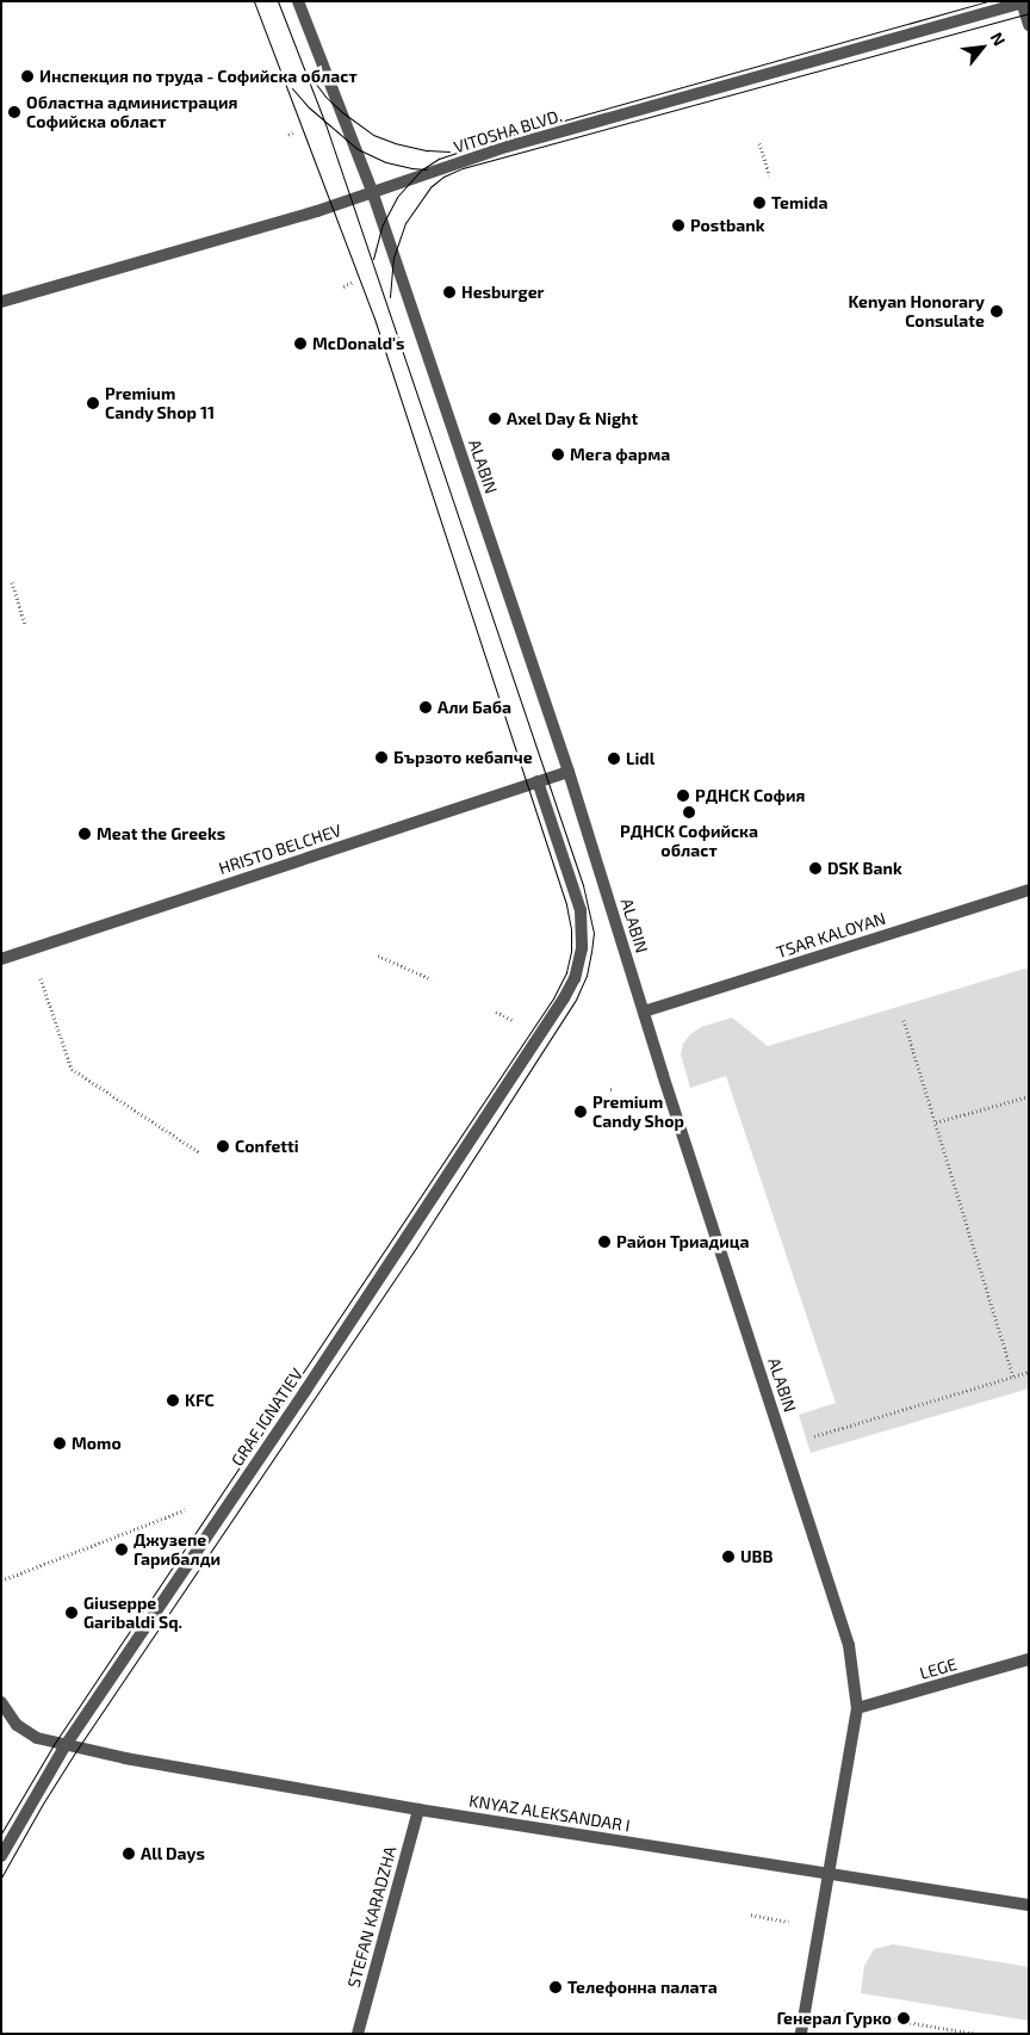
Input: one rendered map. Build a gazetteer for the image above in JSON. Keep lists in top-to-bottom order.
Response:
{
  "streets": {
    "street": [
      "VITOSHA BLVD.",
      "ALABIN",
      "HRISTO BELCHEV",
      "TSAR KALOYAN",
      "GRAF IGNATIEV",
      "LEGE",
      "KNYAZ ALEKSANDAR I",
      "STEFAN KARADZHA"
    ]
  },
  "crossings": [
    ["VITOSHA BLVD.", "ALABIN"],
    ["ALABIN", "HRISTO BELCHEV"],
    ["ALABIN", "TSAR KALOYAN"],
    ["ALABIN", "LEGE"],
    ["ALABIN", "KNYAZ ALEKSANDAR I"],
    ["HRISTO BELCHEV", "GRAF IGNATIEV"],
    ["GRAF IGNATIEV", "KNYAZ ALEKSANDAR I"],
    ["KNYAZ ALEKSANDAR I", "STEFAN KARADZHA"]
  ],
  "places": [
    "Инспекция по труда - Софийска област",
    "Областна администрация Софийска област",
    "Temida",
    "Postbank",
    "Hesburger",
    "Kenyan Honorary Consulate",
    "McDonald's",
    "Premium Candy Shop 11",
    "Axel Day & Night",
    "Мега фарма",
    "Али Баба",
    "Бързото кебапче",
    "Lidl",
    "РДНСК София",
    "РДНСК Софийска област",
    "Meat the Greeks",
    "DSK Bank",
    "Premium Candy Shop",
    "Confetti",
    "Район Триадица",
    "KFC",
    "Momo",
    "Джузепе Гарибалди",
    "UBB",
    "Giuseppe Garibaldi Sq.",
    "All Days",
    "Телефонна палата",
    "Генерал Гурко"
  ],
  "north": "top right"
}
